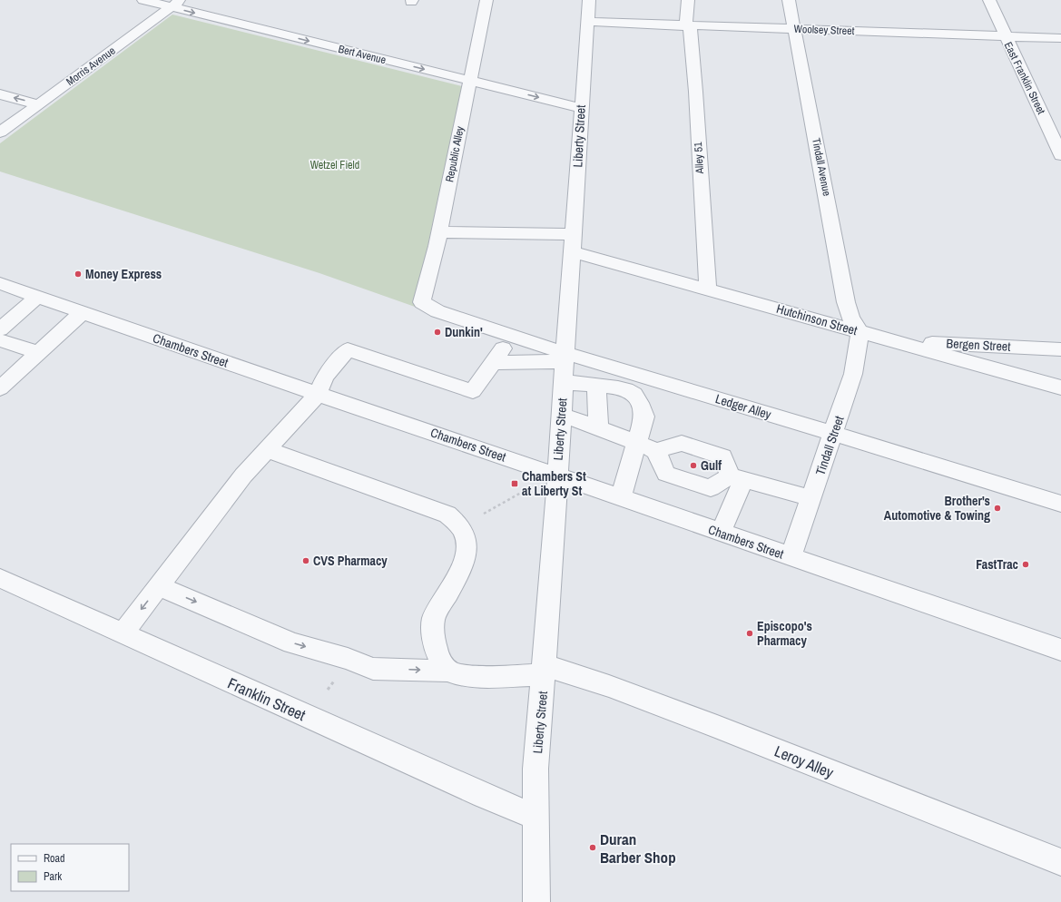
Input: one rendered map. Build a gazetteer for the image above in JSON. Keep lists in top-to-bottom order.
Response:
{
  "streets": {
    "street": [
      "Woolsey Street",
      "Bert Avenue",
      "Morris Avenue",
      "East Franklin Street",
      "Liberty Street",
      "Republic Alley",
      "Alley 51",
      "Tindall Avenue",
      "Hutchinson Street",
      "Bergen Street",
      "Chambers Street",
      "Ledger Alley",
      "Tindall Street",
      "Franklin Street",
      "Leroy Alley"
    ]
  },
  "crossings": [
    ["Woolsey Street", "East Franklin Street"],
    ["Woolsey Street", "Liberty Street"],
    ["Woolsey Street", "Alley 51"],
    ["Woolsey Street", "Tindall Avenue"],
    ["Bert Avenue", "Morris Avenue"],
    ["Bert Avenue", "Liberty Street"],
    ["Bert Avenue", "Republic Alley"],
    ["Liberty Street", "Hutchinson Street"],
    ["Liberty Street", "Chambers Street"],
    ["Liberty Street", "Ledger Alley"],
    ["Liberty Street", "Franklin Street"],
    ["Liberty Street", "Leroy Alley"],
    ["Republic Alley", "Ledger Alley"],
    ["Alley 51", "Hutchinson Street"],
    ["Tindall Avenue", "Hutchinson Street"],
    ["Tindall Avenue", "Tindall Street"],
    ["Hutchinson Street", "Bergen Street"],
    ["Hutchinson Street", "Tindall Street"],
    ["Chambers Street", "Tindall Street"],
    ["Ledger Alley", "Tindall Street"]
  ],
  "one_way": ["Bert Avenue"],
  "parks": ["Wetzel Field"],
  "places": {
    "other": [
      "Money Express",
      "Dunkin'",
      "Gulf",
      "Brother's Automotive & Towing",
      "CVS Pharmacy",
      "FastTrac",
      "Episcopo's Pharmacy",
      "Duran Barber Shop"
    ],
    "transit": ["Chambers St at Liberty St"]
  },
  "legend": ["Road", "Park"]
}
